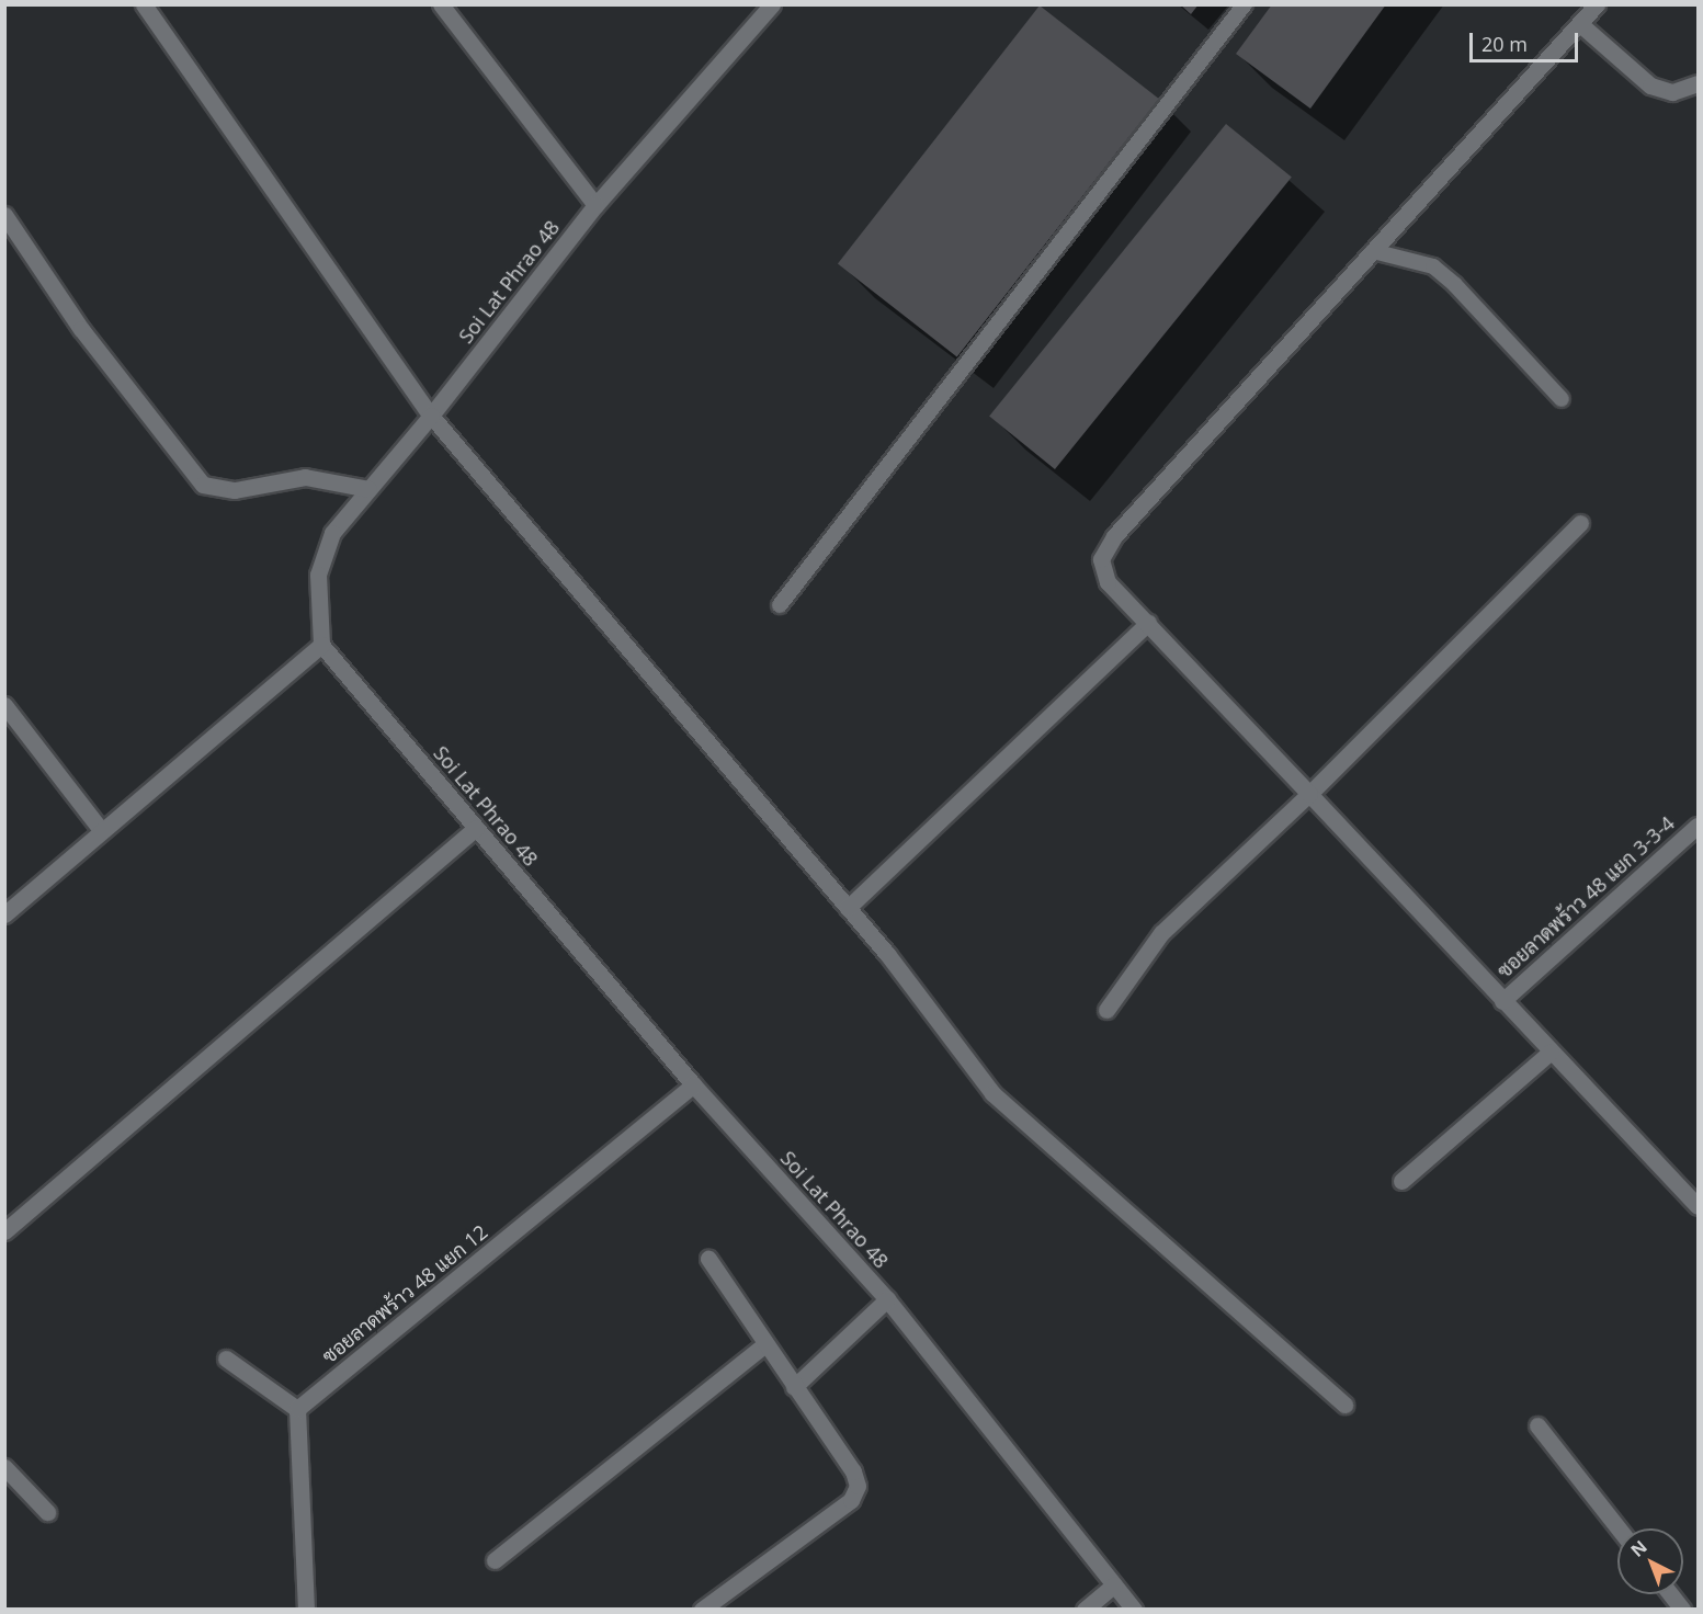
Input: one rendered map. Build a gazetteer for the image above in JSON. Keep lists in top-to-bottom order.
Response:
{
  "streets": {
    "street": ["Soi Lat Phrao 48", "ซอยลาดพร้าว 48 แยก 3-3-4", "ซอยลาดพร้าว 48 แยก 12"]
  },
  "crossings": [
    ["Soi Lat Phrao 48", "ซอยลาดพร้าว 48 แยก 12"]
  ],
  "scale_bar": "20 m",
  "north": "top left"
}
